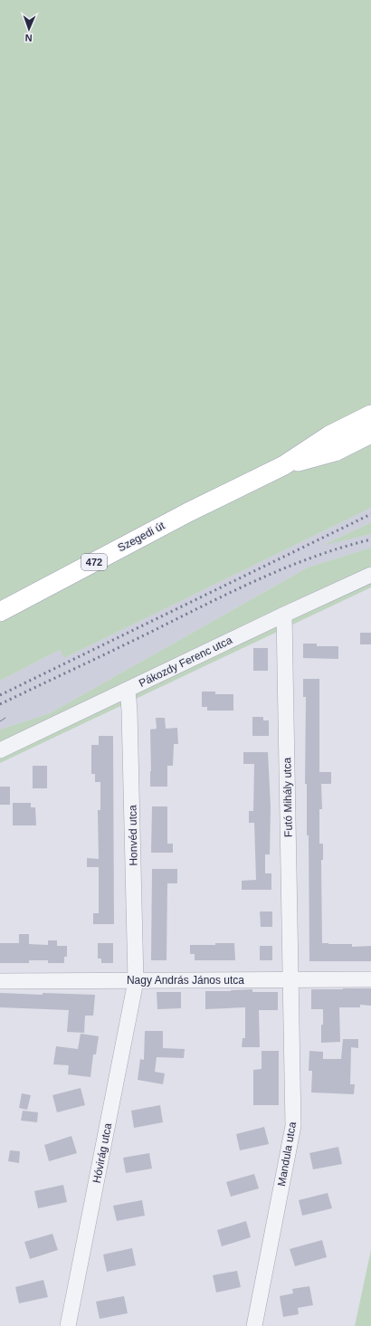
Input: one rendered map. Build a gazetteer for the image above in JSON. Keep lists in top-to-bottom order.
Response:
{
  "streets": {
    "main road": ["Szegedi út", "472"],
    "street": [
      "Pákozdy Ferenc utca",
      "Futó Mihály utca",
      "Honvéd utca",
      "Nagy András János utca",
      "Hóvirág utca",
      "Mandula utca"
    ]
  },
  "crossings": [
    ["Pákozdy Ferenc utca", "Futó Mihály utca"],
    ["Pákozdy Ferenc utca", "Honvéd utca"],
    ["Futó Mihály utca", "Nagy András János utca"],
    ["Futó Mihály utca", "Mandula utca"],
    ["Honvéd utca", "Nagy András János utca"],
    ["Honvéd utca", "Hóvirág utca"],
    ["Nagy András János utca", "Hóvirág utca"],
    ["Nagy András János utca", "Mandula utca"]
  ],
  "north": "bottom"
}
